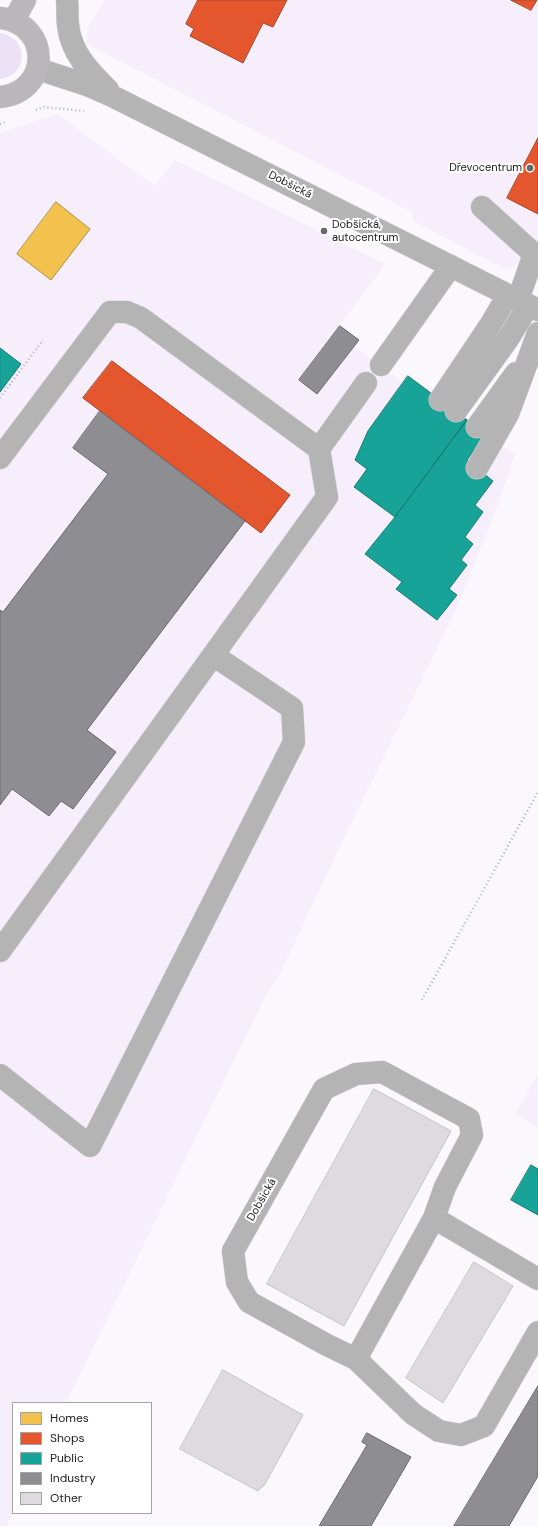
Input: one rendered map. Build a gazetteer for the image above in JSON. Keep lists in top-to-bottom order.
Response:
{
  "streets": {
    "street": ["Dobšická"]
  },
  "places": ["Dřevocentrum", "Dobšická, autocentrum"],
  "legend": [
    "Homes",
    "Shops",
    "Public",
    "Industry",
    "Other"
  ]
}
